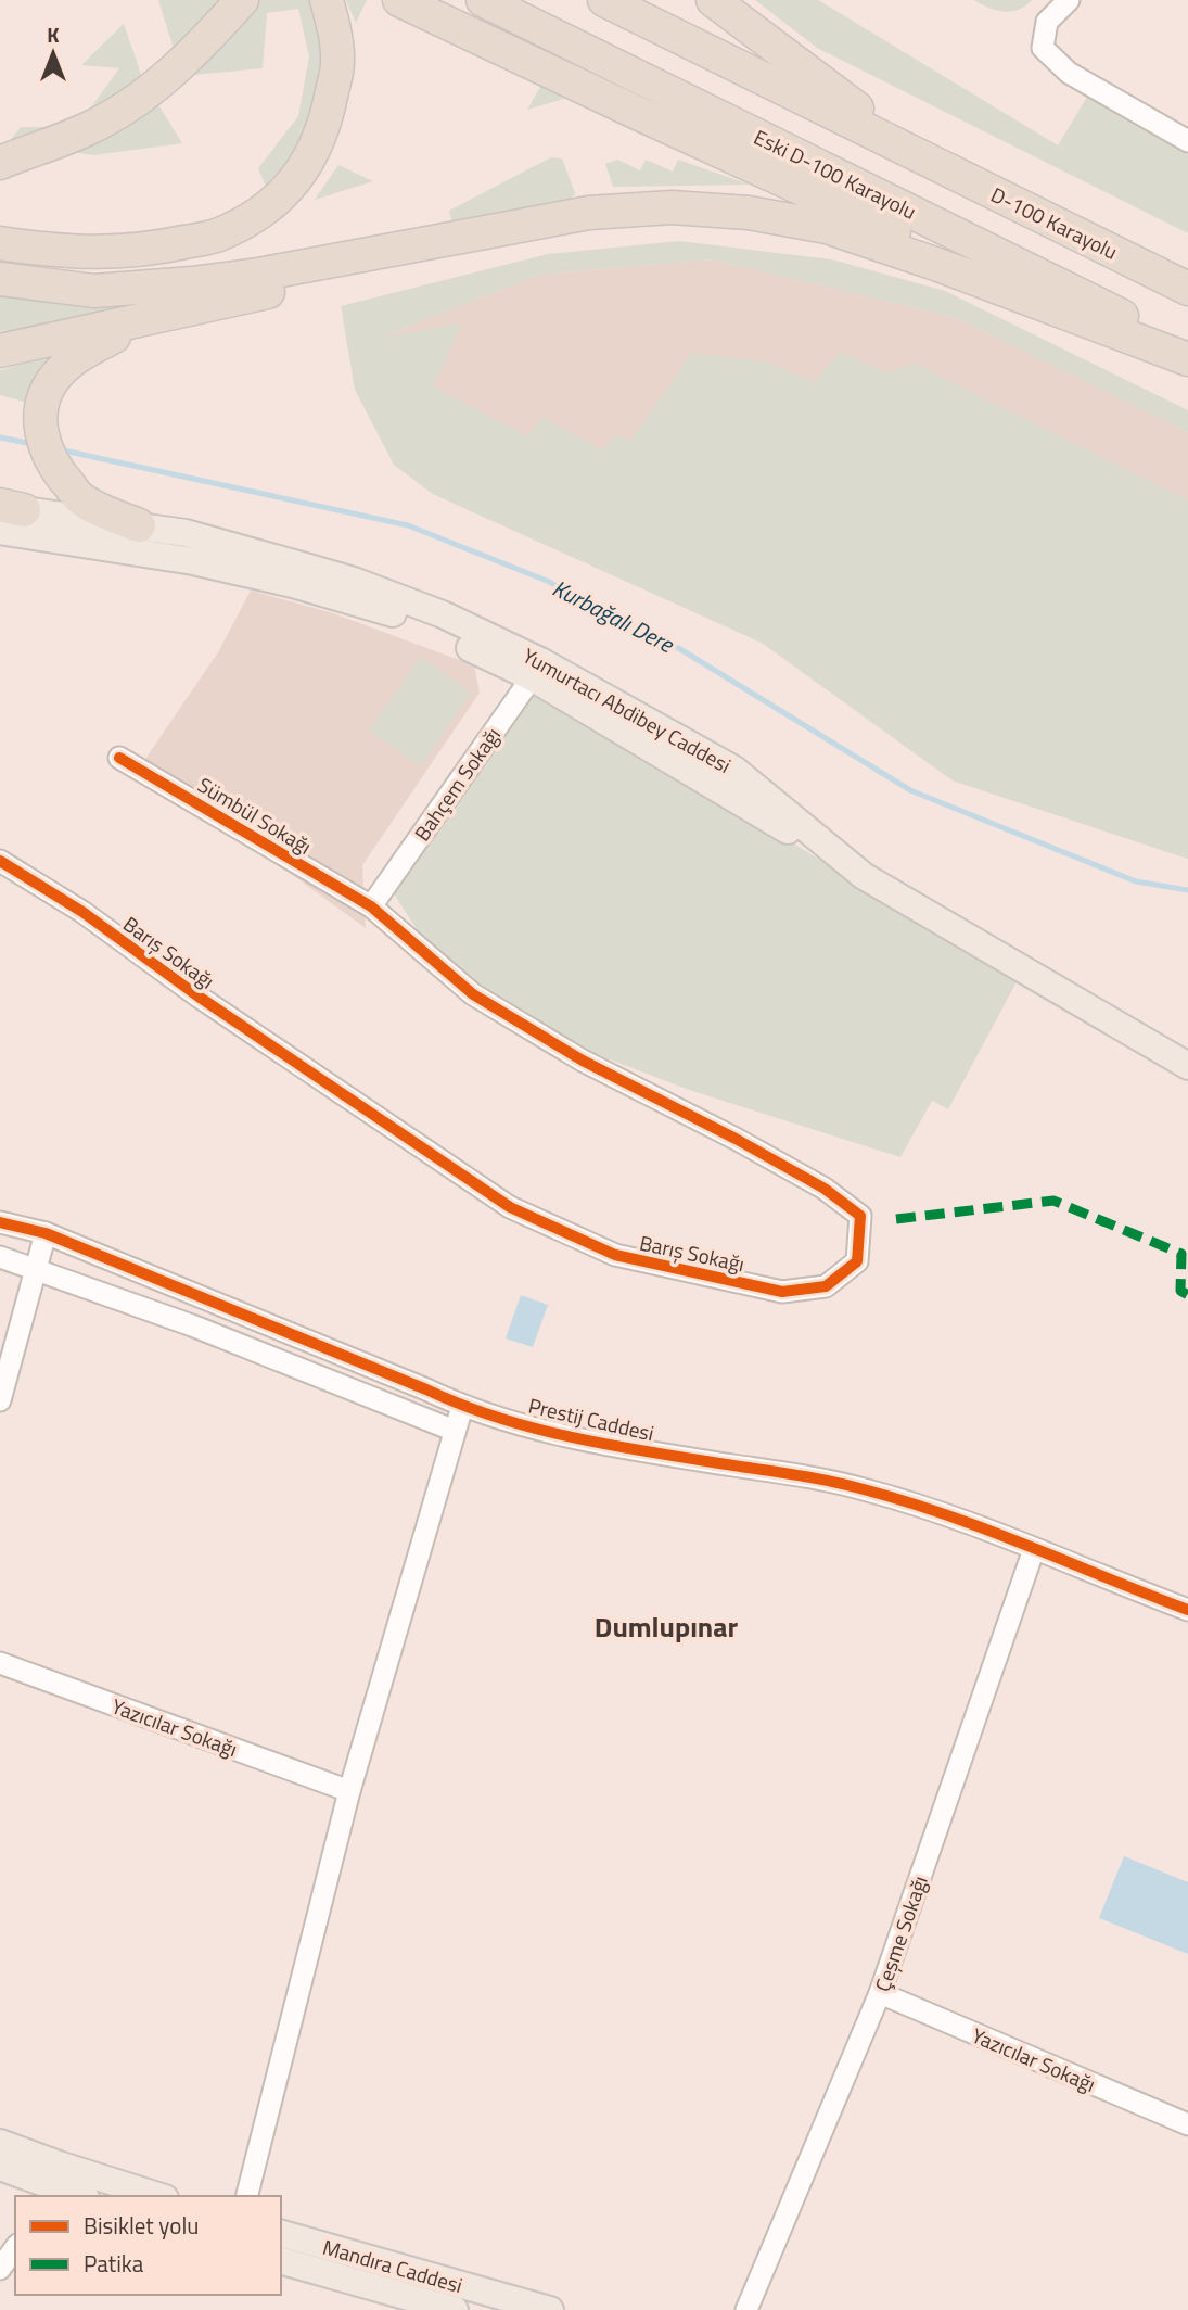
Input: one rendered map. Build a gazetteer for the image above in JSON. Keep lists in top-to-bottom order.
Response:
{
  "streets": {
    "highway": ["Eski D-100 Karayolu", "D-100 Karayolu"],
    "main road": ["Yumurtacı Abdibey Caddesi", "Mandıra Caddesi"],
    "street": [
      "Bahçem Sokağı",
      "Sümbül Sokağı",
      "Barış Sokağı",
      "Prestij Caddesi",
      "Yazıcılar Sokağı",
      "Çeşme Sokağı"
    ]
  },
  "crossings": [
    ["Yumurtacı Abdibey Caddesi", "Bahçem Sokağı"],
    ["Bahçem Sokağı", "Sümbül Sokağı"],
    ["Bahçem Sokağı", "Barış Sokağı"],
    ["Sümbül Sokağı", "Barış Sokağı"],
    ["Prestij Caddesi", "Çeşme Sokağı"],
    ["Yazıcılar Sokağı", "Çeşme Sokağı"]
  ],
  "districts": ["Dumlupınar"],
  "water": ["Kurbağalı Dere"],
  "legend": ["Bisiklet yolu", "Patika"],
  "north": "top"
}
